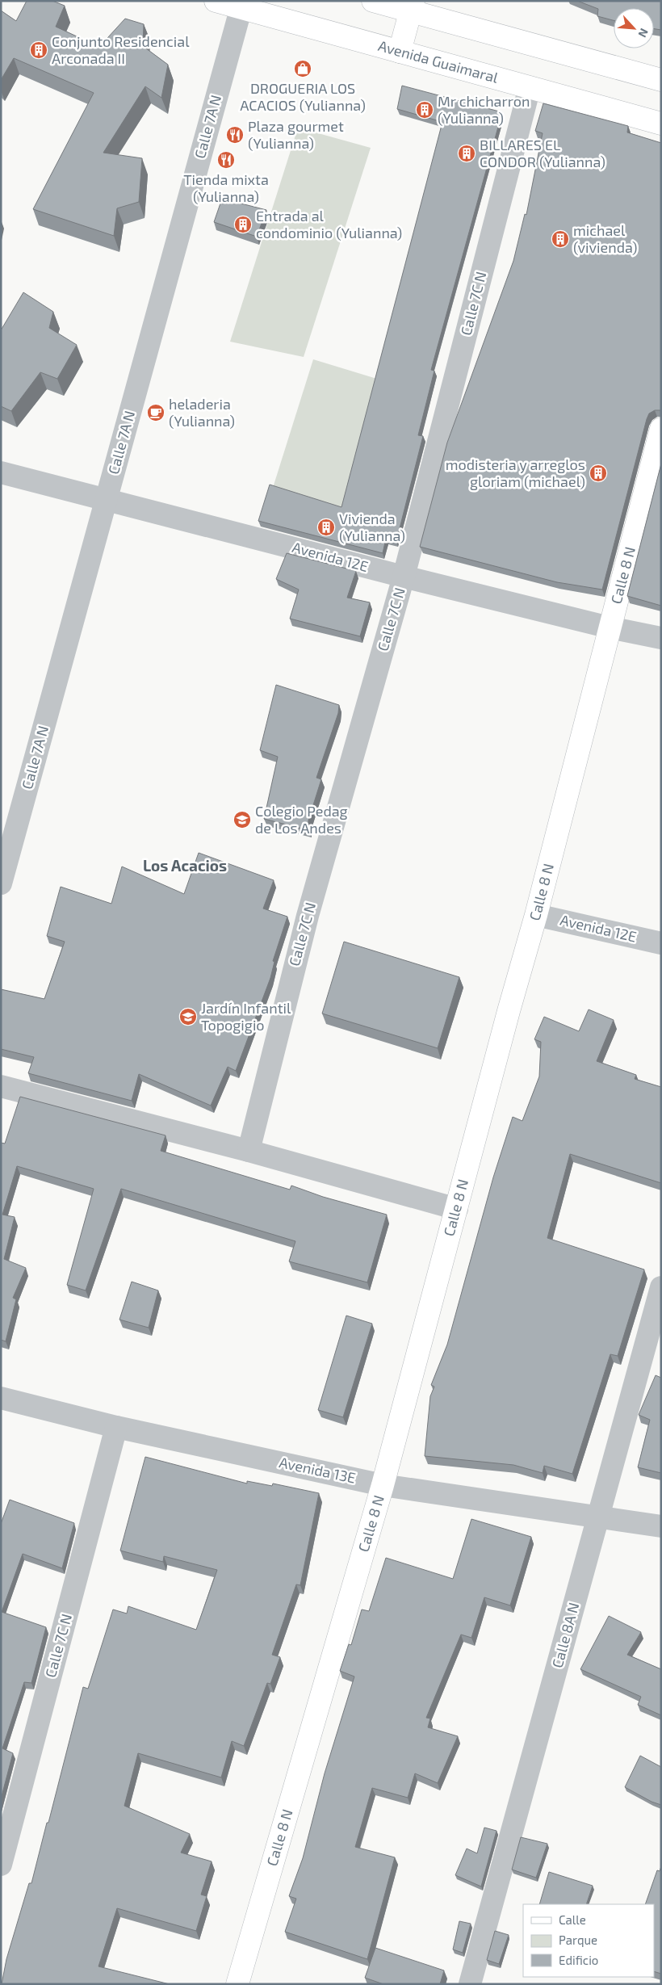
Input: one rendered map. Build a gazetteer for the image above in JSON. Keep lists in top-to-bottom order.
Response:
{
  "streets": {
    "street": [
      "Avenida Guaimaral",
      "Calle 7A N",
      "Calle 7C N",
      "Avenida 12E",
      "Calle 8 N",
      "Avenida 13E",
      "Calle 8A N"
    ]
  },
  "crossings": [
    ["Avenida Guaimaral", "Calle 7A N"],
    ["Avenida Guaimaral", "Calle 7C N"],
    ["Calle 7A N", "Avenida 12E"],
    ["Calle 7C N", "Avenida 12E"],
    ["Calle 7C N", "Avenida 13E"],
    ["Avenida 12E", "Calle 8 N"],
    ["Calle 8 N", "Avenida 13E"],
    ["Avenida 13E", "Calle 8A N"]
  ],
  "districts": ["Los Acacios"],
  "places": {
    "building": [
      "Conjunto Residencial Arconada II",
      "Mr chicharron (Yulianna)",
      "BILLARES EL CONDOR (Yulianna)",
      "Entrada al condominio (Yulianna)",
      "michael (vivienda)",
      "modisteria y arreglos gloriam (michael)",
      "Vivienda (Yulianna)"
    ],
    "shop": ["DROGUERIA LOS ACACIOS (Yulianna)"],
    "restaurant": ["Plaza gourmet (Yulianna)", "Tienda mixta (Yulianna)"],
    "cafe": ["heladeria (Yulianna)"],
    "school or university": ["Colegio Pedag de Los Andes", "Jardín Infantil Topogigio"]
  },
  "legend": ["Calle", "Parque", "Edificio"],
  "north": "bottom right"
}
